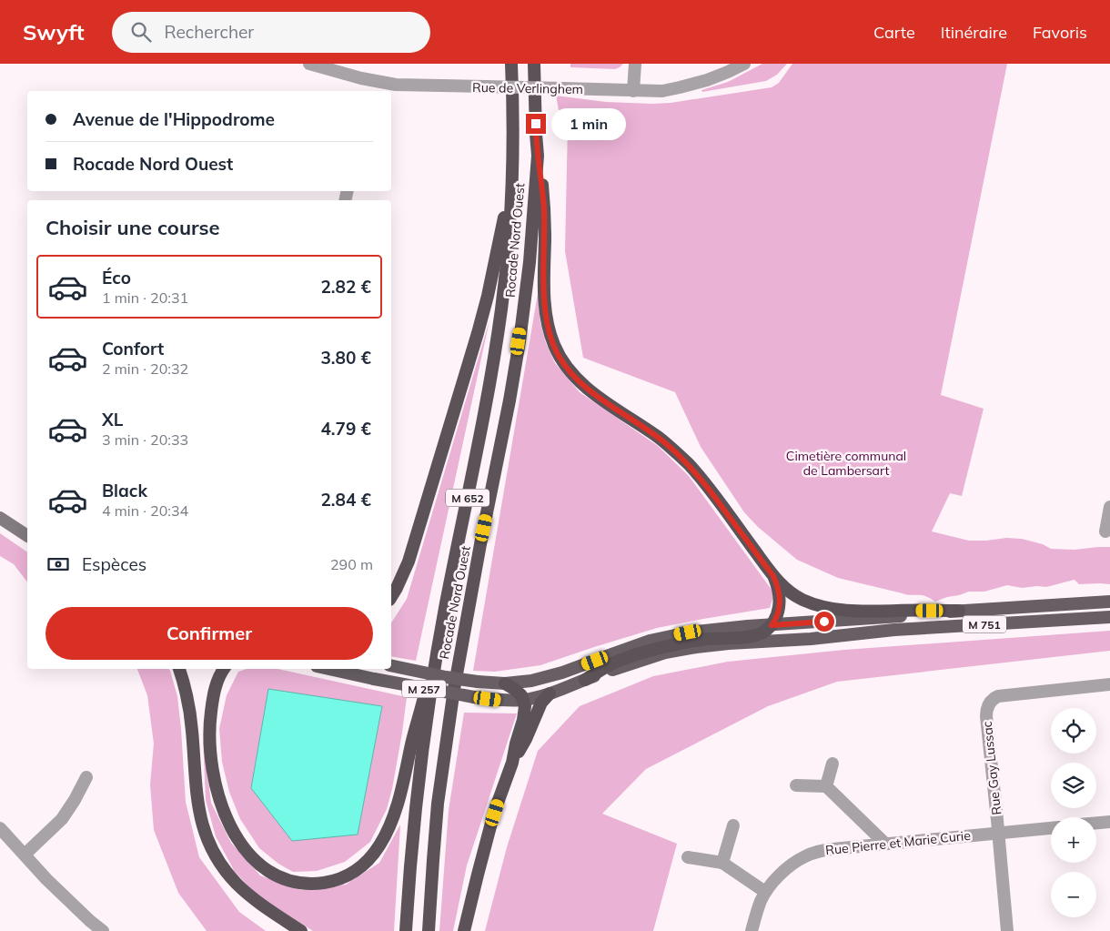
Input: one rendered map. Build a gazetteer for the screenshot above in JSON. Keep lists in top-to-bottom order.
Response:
{
  "streets": {
    "highway": ["Rocade Nord Ouest", "M 652"],
    "main road": ["M 751", "M 257"],
    "street": ["Rue de Verlinghem", "Rue Gay Lussac", "Rue Pierre et Marie Curie"]
  },
  "crossings": [
    ["M 751", "M 257"],
    ["Rue Gay Lussac", "Rue Pierre et Marie Curie"]
  ],
  "parks": ["Cimetière communal de Lambersart"],
  "page": {
    "header": "Swyft",
    "search": "Rechercher",
    "nav": ["Carte", "Itinéraire", "Favoris"],
    "banner": ["Avenue de l'Hippodrome", "Rocade Nord Ouest"],
    "bubble": "1 min",
    "heading": "Choisir une course",
    "list": [
      {
        "name": "Éco",
        "note": "1 min · 20:31",
        "value": "2.82 €"
      },
      {
        "name": "Confort",
        "note": "2 min · 20:32",
        "value": "3.80 €"
      },
      {
        "name": "XL",
        "note": "3 min · 20:33",
        "value": "4.79 €"
      },
      {
        "name": "Black",
        "note": "4 min · 20:34",
        "value": "2.84 €"
      }
    ],
    "pay": ["Espèces", "290 m"],
    "buttons": "Confirmer",
    "map_buttons": ["+", "−"]
  }
}
